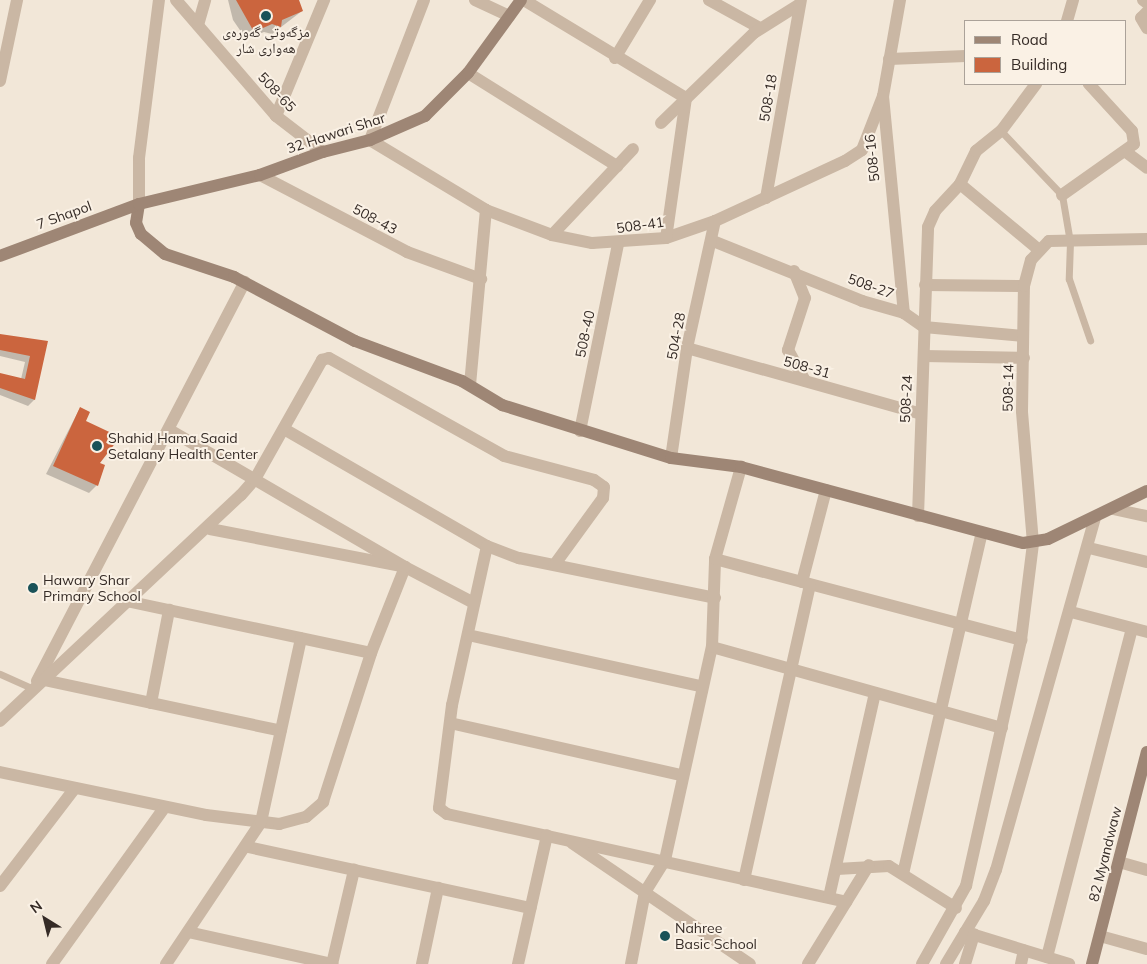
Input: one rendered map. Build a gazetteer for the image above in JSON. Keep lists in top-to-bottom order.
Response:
{
  "streets": {
    "street": [
      "508-65",
      "508-18",
      "32 Hawari Shar",
      "508-16",
      "7 Shapol",
      "508-43",
      "508-41",
      "508-27",
      "508-40",
      "504-28",
      "508-31",
      "508-14",
      "508-24",
      "82 Myandwaw"
    ]
  },
  "crossings": [
    ["508-65", "32 Hawari Shar"],
    ["508-18", "508-41"],
    ["32 Hawari Shar", "7 Shapol"],
    ["32 Hawari Shar", "508-43"],
    ["32 Hawari Shar", "508-41"],
    ["508-16", "508-41"],
    ["508-16", "508-27"],
    ["508-41", "508-40"],
    ["508-41", "504-28"],
    ["508-27", "504-28"],
    ["508-27", "508-14"],
    ["508-27", "508-24"],
    ["504-28", "508-31"],
    ["508-31", "508-24"]
  ],
  "places": [
    "مزگەوتی گەورەی هەواری شار",
    "Shahid Hama Saaid Setalany Health Center",
    "Hawary Shar Primary School",
    "Nahree Basic School"
  ],
  "legend": ["Road", "Building"],
  "north": "top left"
}
